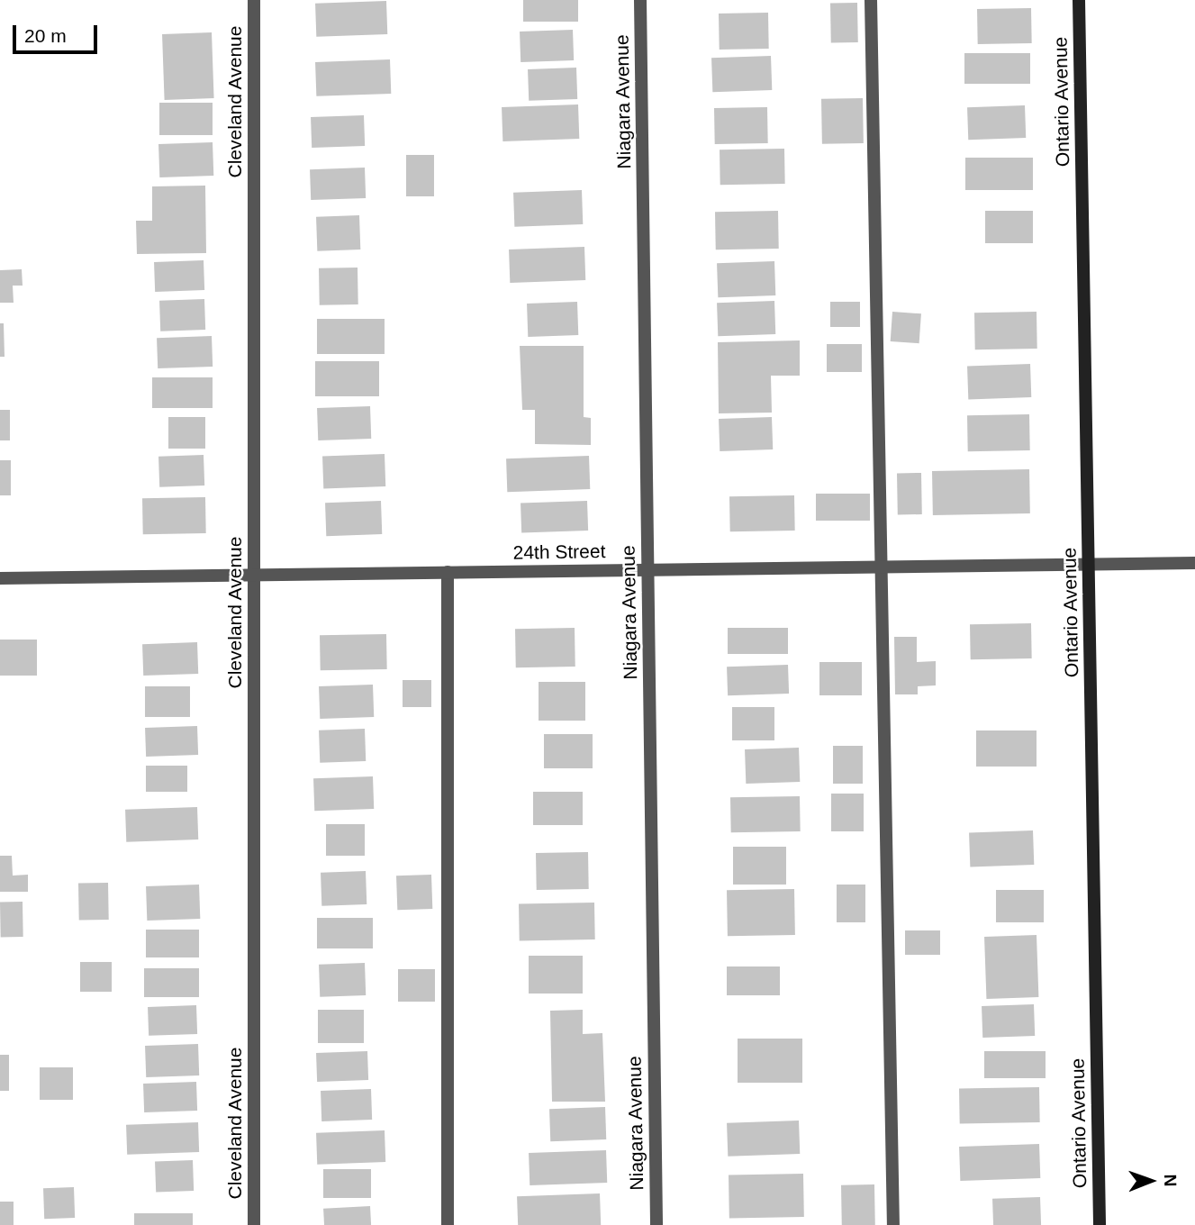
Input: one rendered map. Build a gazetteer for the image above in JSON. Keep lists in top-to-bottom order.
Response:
{
  "streets": {
    "main road": ["Ontario Avenue"],
    "street": ["Cleveland Avenue", "Niagara Avenue", "24th Street"]
  },
  "crossings": [
    ["Cleveland Avenue", "24th Street"],
    ["Niagara Avenue", "24th Street"],
    ["Ontario Avenue", "24th Street"]
  ],
  "scale_bar": "20 m",
  "north": "right"
}
